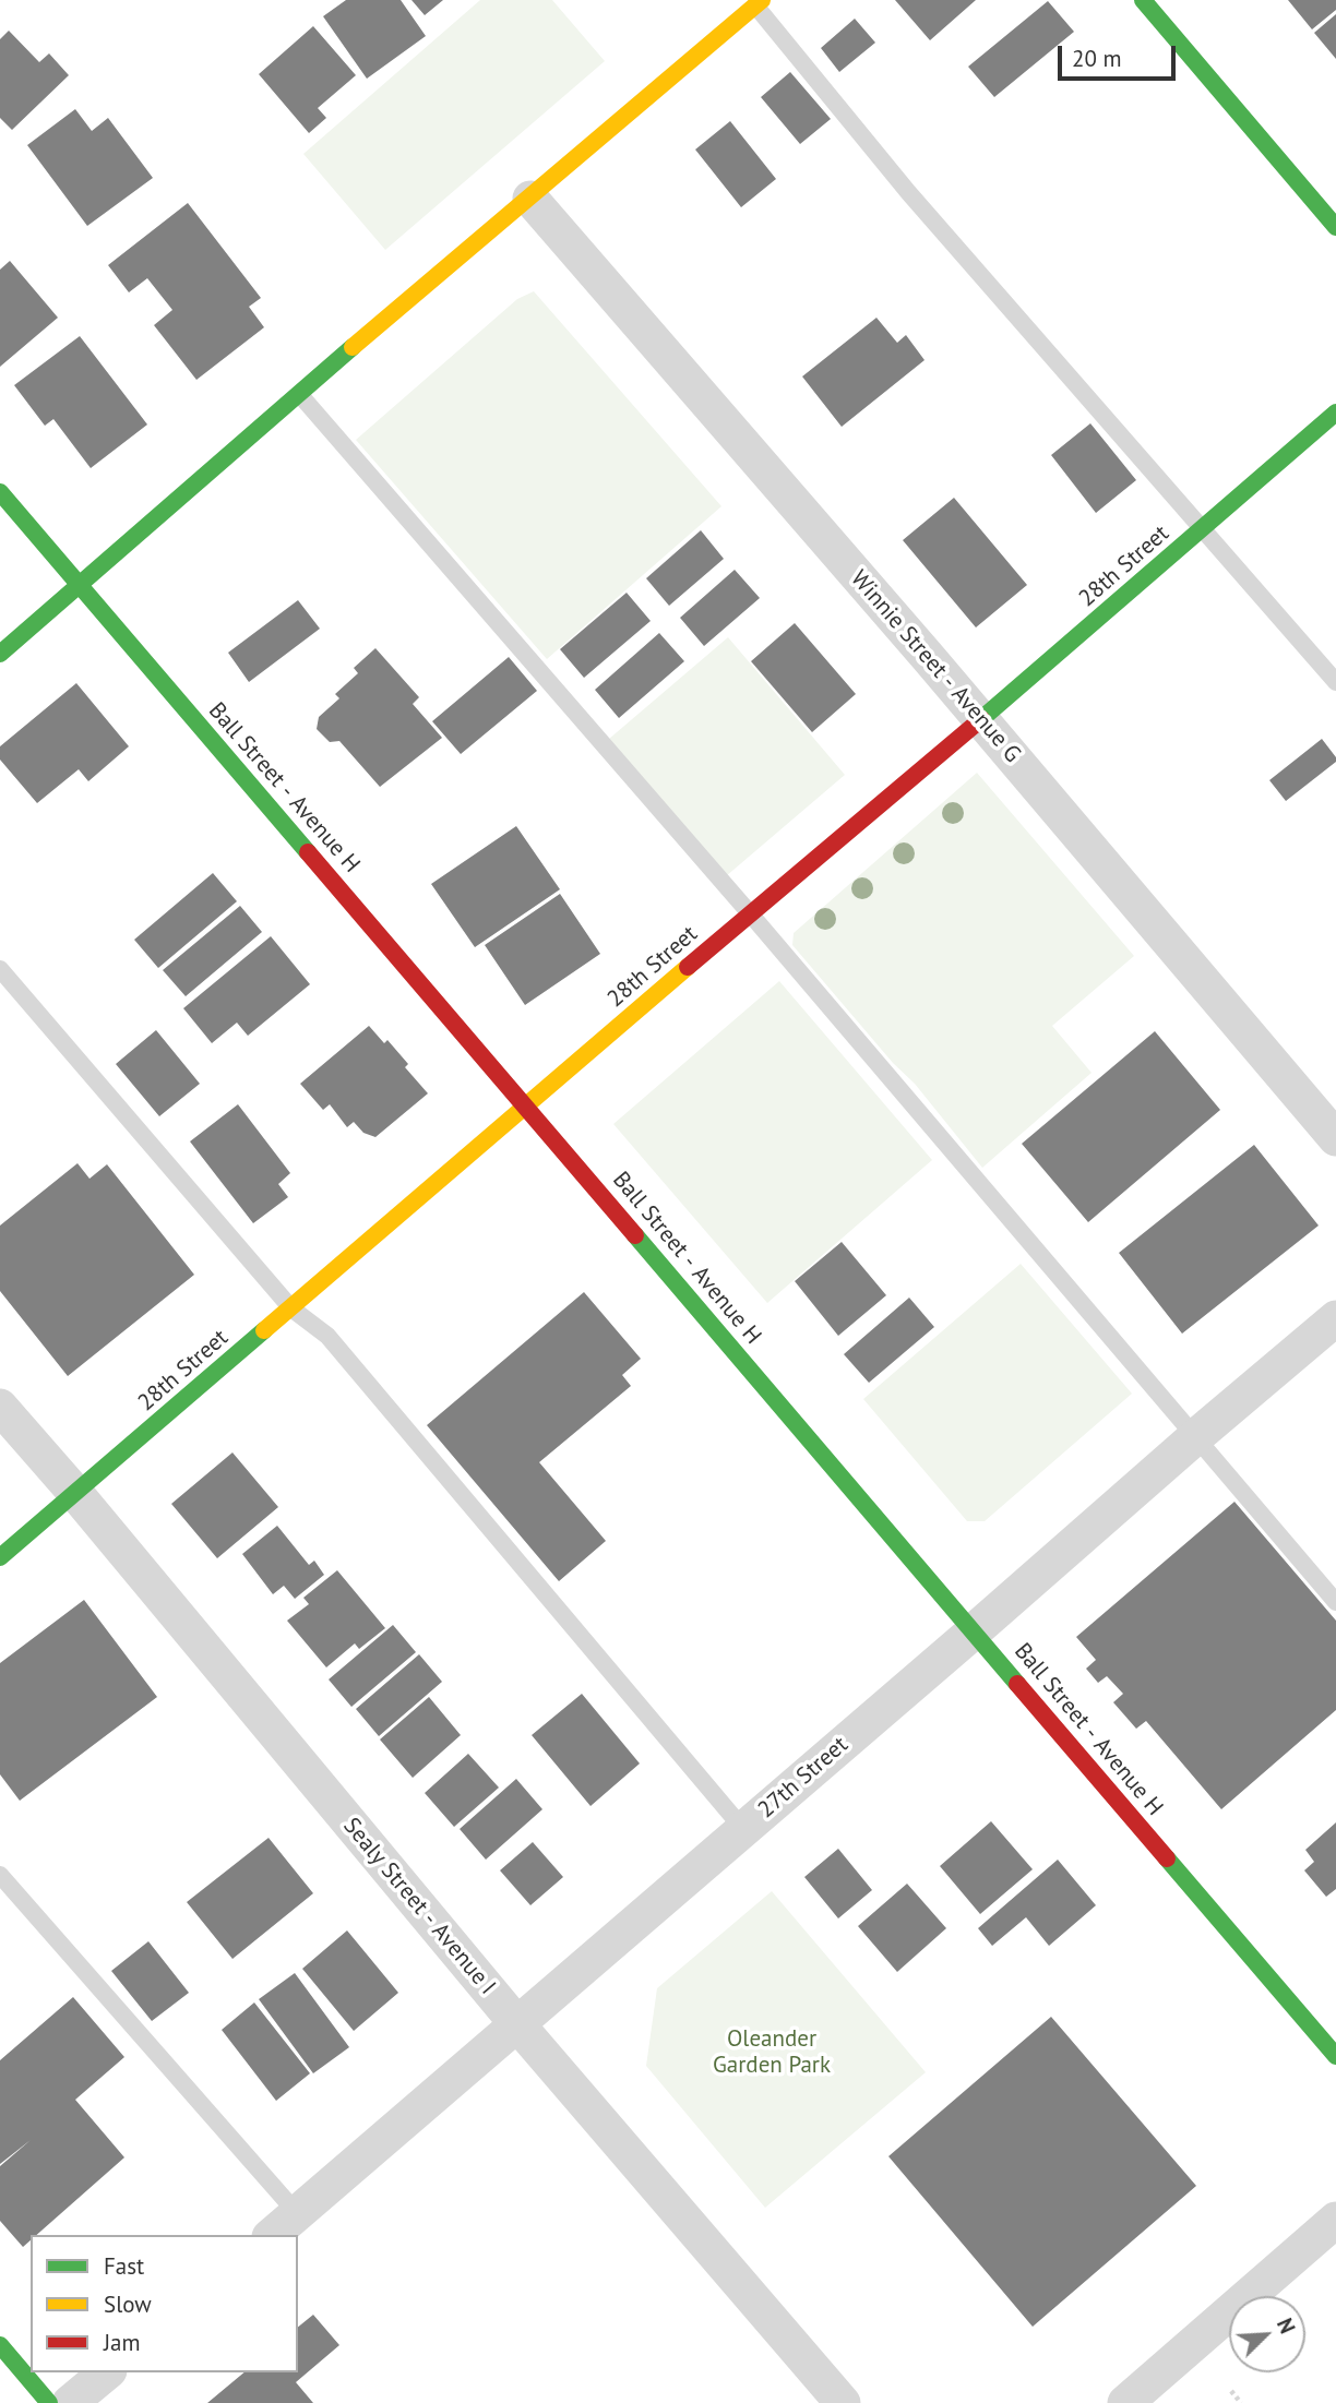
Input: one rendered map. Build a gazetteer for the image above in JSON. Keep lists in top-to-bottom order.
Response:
{
  "streets": {
    "street": [
      "28th Street",
      "Winnie Street - Avenue G",
      "Ball Street - Avenue H",
      "27th Street",
      "Sealy Street - Avenue I"
    ]
  },
  "crossings": [
    ["28th Street", "Winnie Street - Avenue G"],
    ["28th Street", "Ball Street - Avenue H"],
    ["28th Street", "Sealy Street - Avenue I"],
    ["Ball Street - Avenue H", "27th Street"],
    ["27th Street", "Sealy Street - Avenue I"]
  ],
  "parks": ["Oleander Garden Park"],
  "legend": ["Fast", "Slow", "Jam"],
  "scale_bar": "20 m",
  "north": "top right"
}
